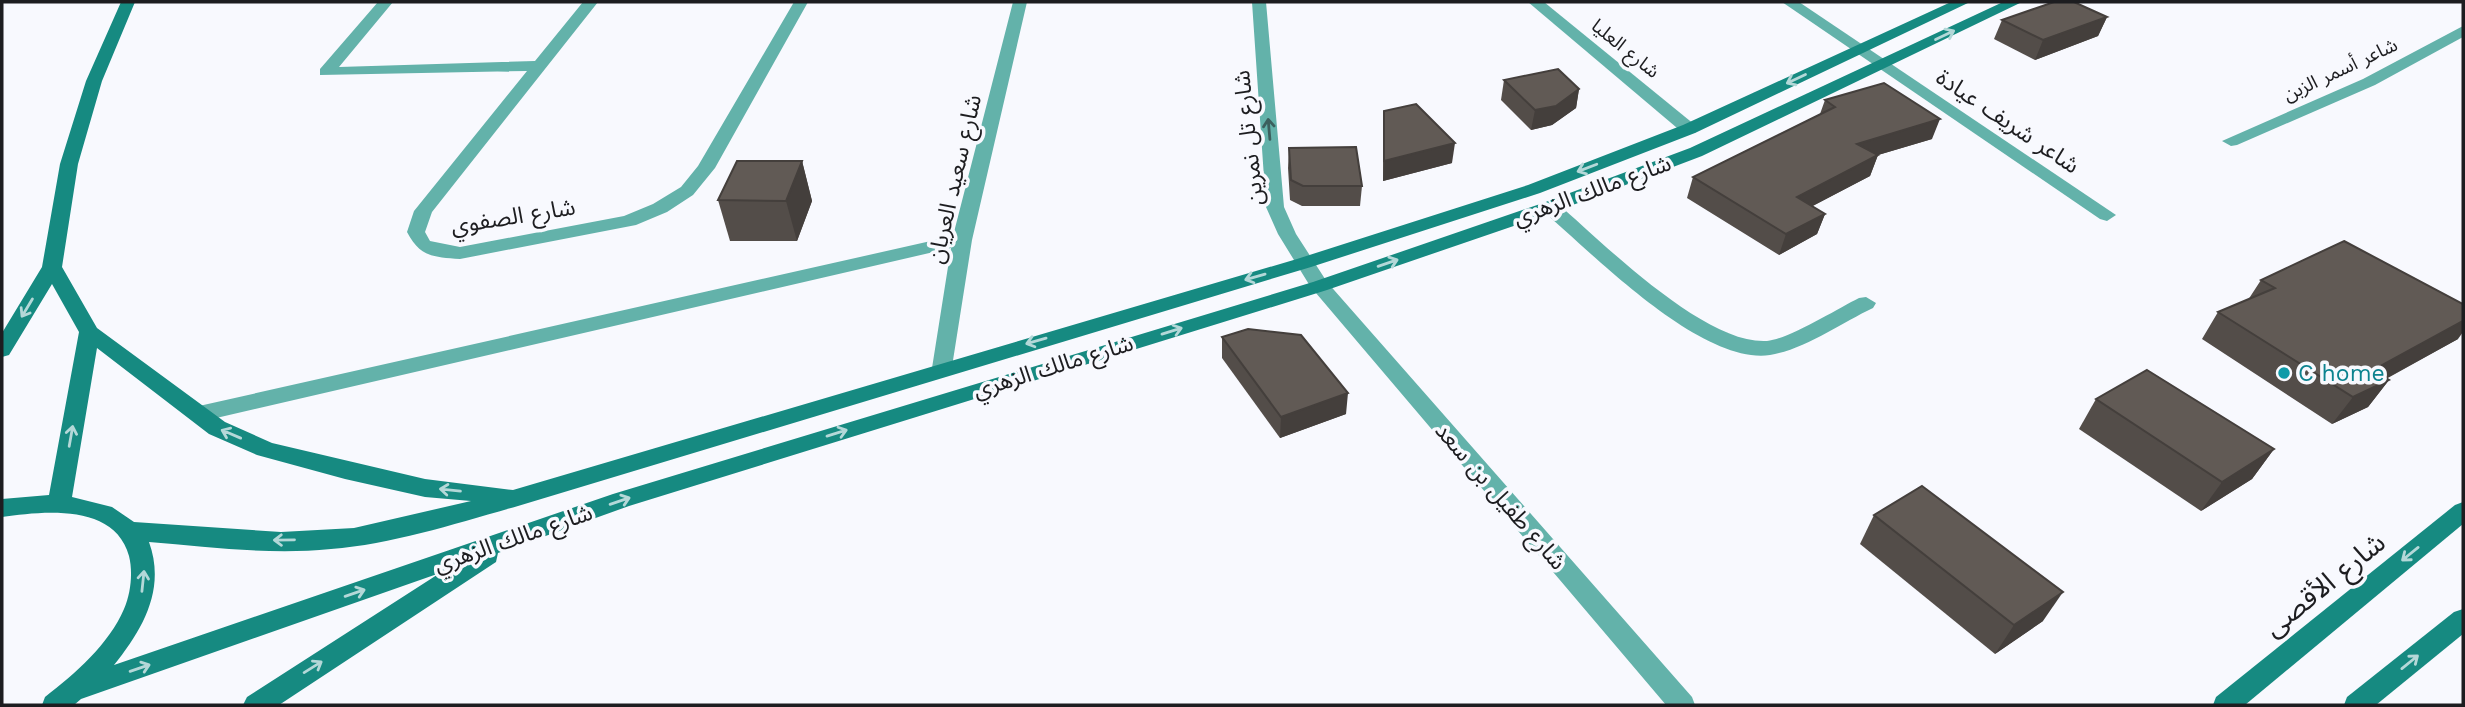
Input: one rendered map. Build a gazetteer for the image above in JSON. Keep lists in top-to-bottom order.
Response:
{
  "streets": {
    "street": [
      "شارع العليا",
      "شاعر أسمر الزبن",
      "شاعر شريف عيادة",
      "شارع تل نمرين",
      "شارع سعيد العريان",
      "شارع مالك الزهري",
      "شارع الصفوي",
      "شارع طفيل بن سعد",
      "شارع الأقصى"
    ]
  },
  "crossings": [
    ["شارع العليا", "شارع مالك الزهري"],
    ["شاعر شريف عيادة", "شارع مالك الزهري"],
    ["شارع تل نمرين", "شارع مالك الزهري"],
    ["شارع تل نمرين", "شارع طفيل بن سعد"],
    ["شارع سعيد العريان", "شارع مالك الزهري"],
    ["شارع مالك الزهري", "شارع طفيل بن سعد"]
  ],
  "one_way": ["شارع تل نمرين"],
  "places": ["C home"]
}
